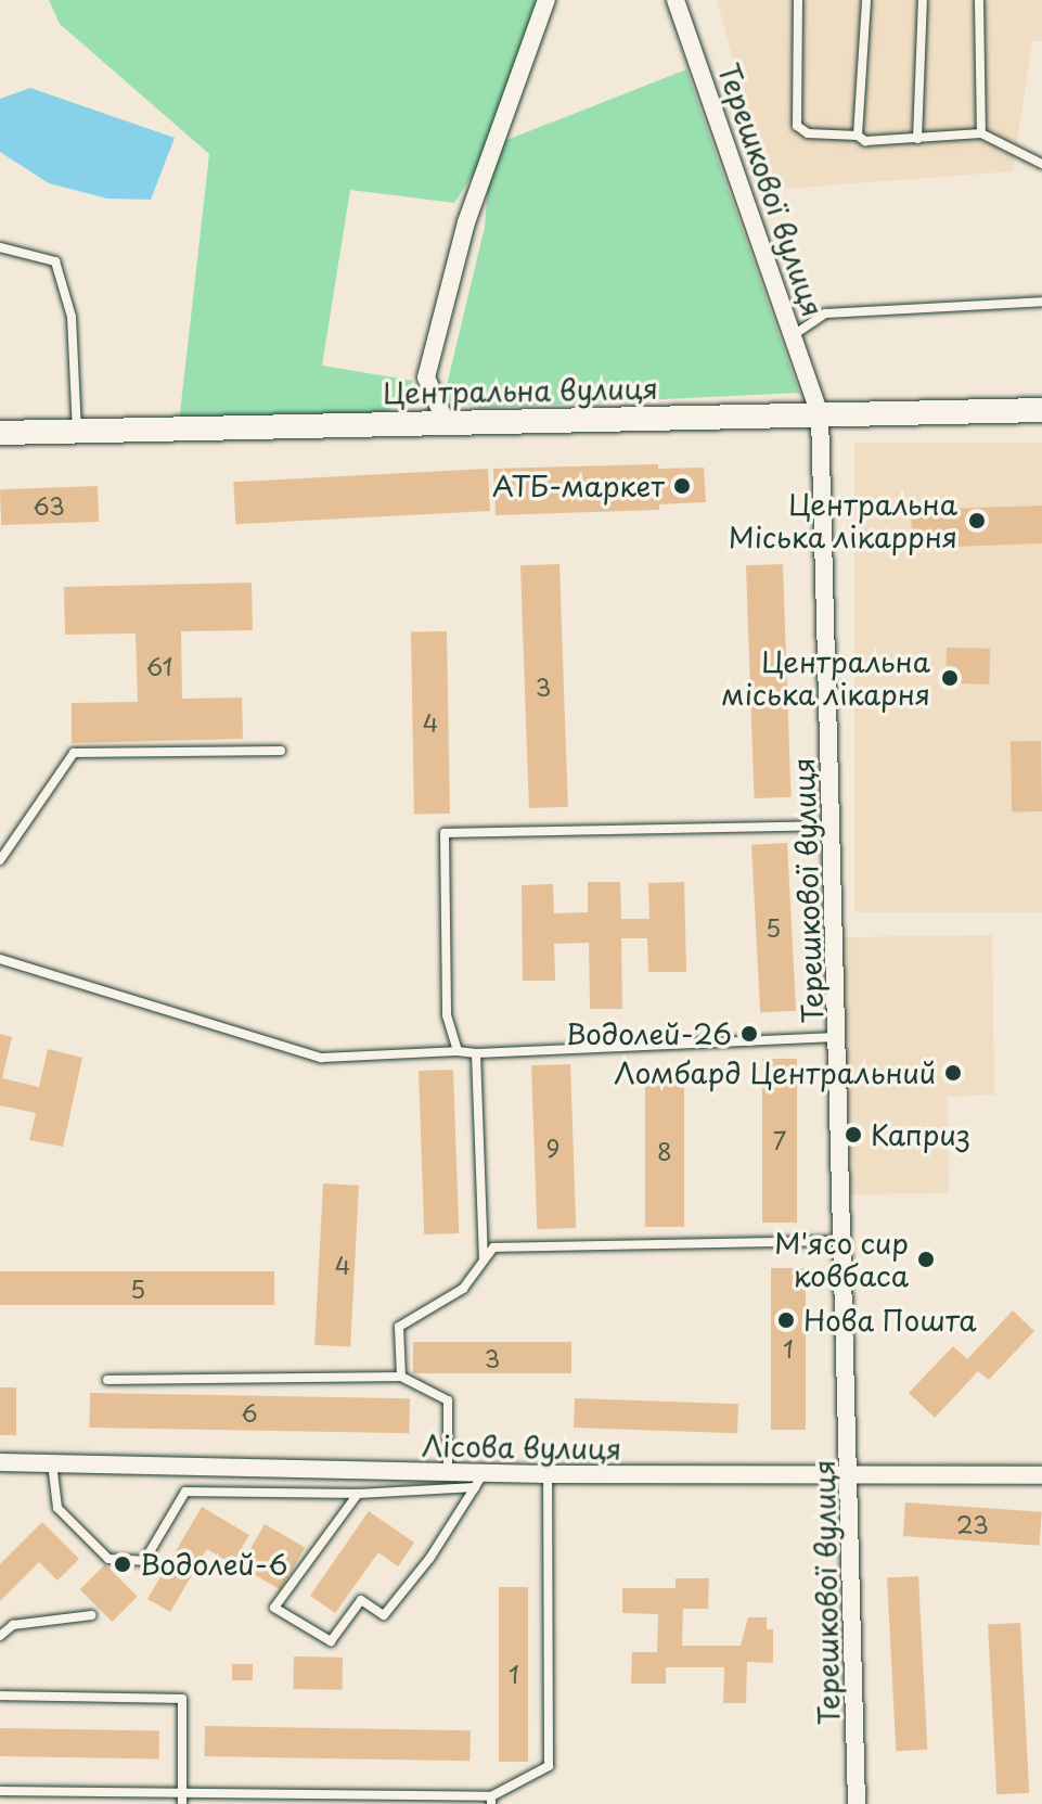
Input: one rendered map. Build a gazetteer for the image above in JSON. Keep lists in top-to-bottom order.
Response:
{
  "streets": {
    "main road": ["Центральна вулиця"],
    "street": ["Терешкової вулиця", "Лісова вулиця"]
  },
  "crossings": [
    ["Терешкової вулиця", "Центральна вулиця"],
    ["Терешкової вулиця", "Лісова вулиця"]
  ],
  "places": [
    "АТБ-маркет",
    "Центральна Міська лікаррня",
    "Центральна міська лікарня",
    "Водолей-26",
    "Ломбард Центральний",
    "Каприз",
    "М'ясо сир ковбаса",
    "Нова Пошта",
    "Водолей-6"
  ],
  "house_numbers": [
    "63",
    "61",
    "3",
    "4",
    "5",
    "7",
    "9",
    "8",
    "4",
    "5",
    "1",
    "3",
    "6",
    "23",
    "1"
  ]
}
